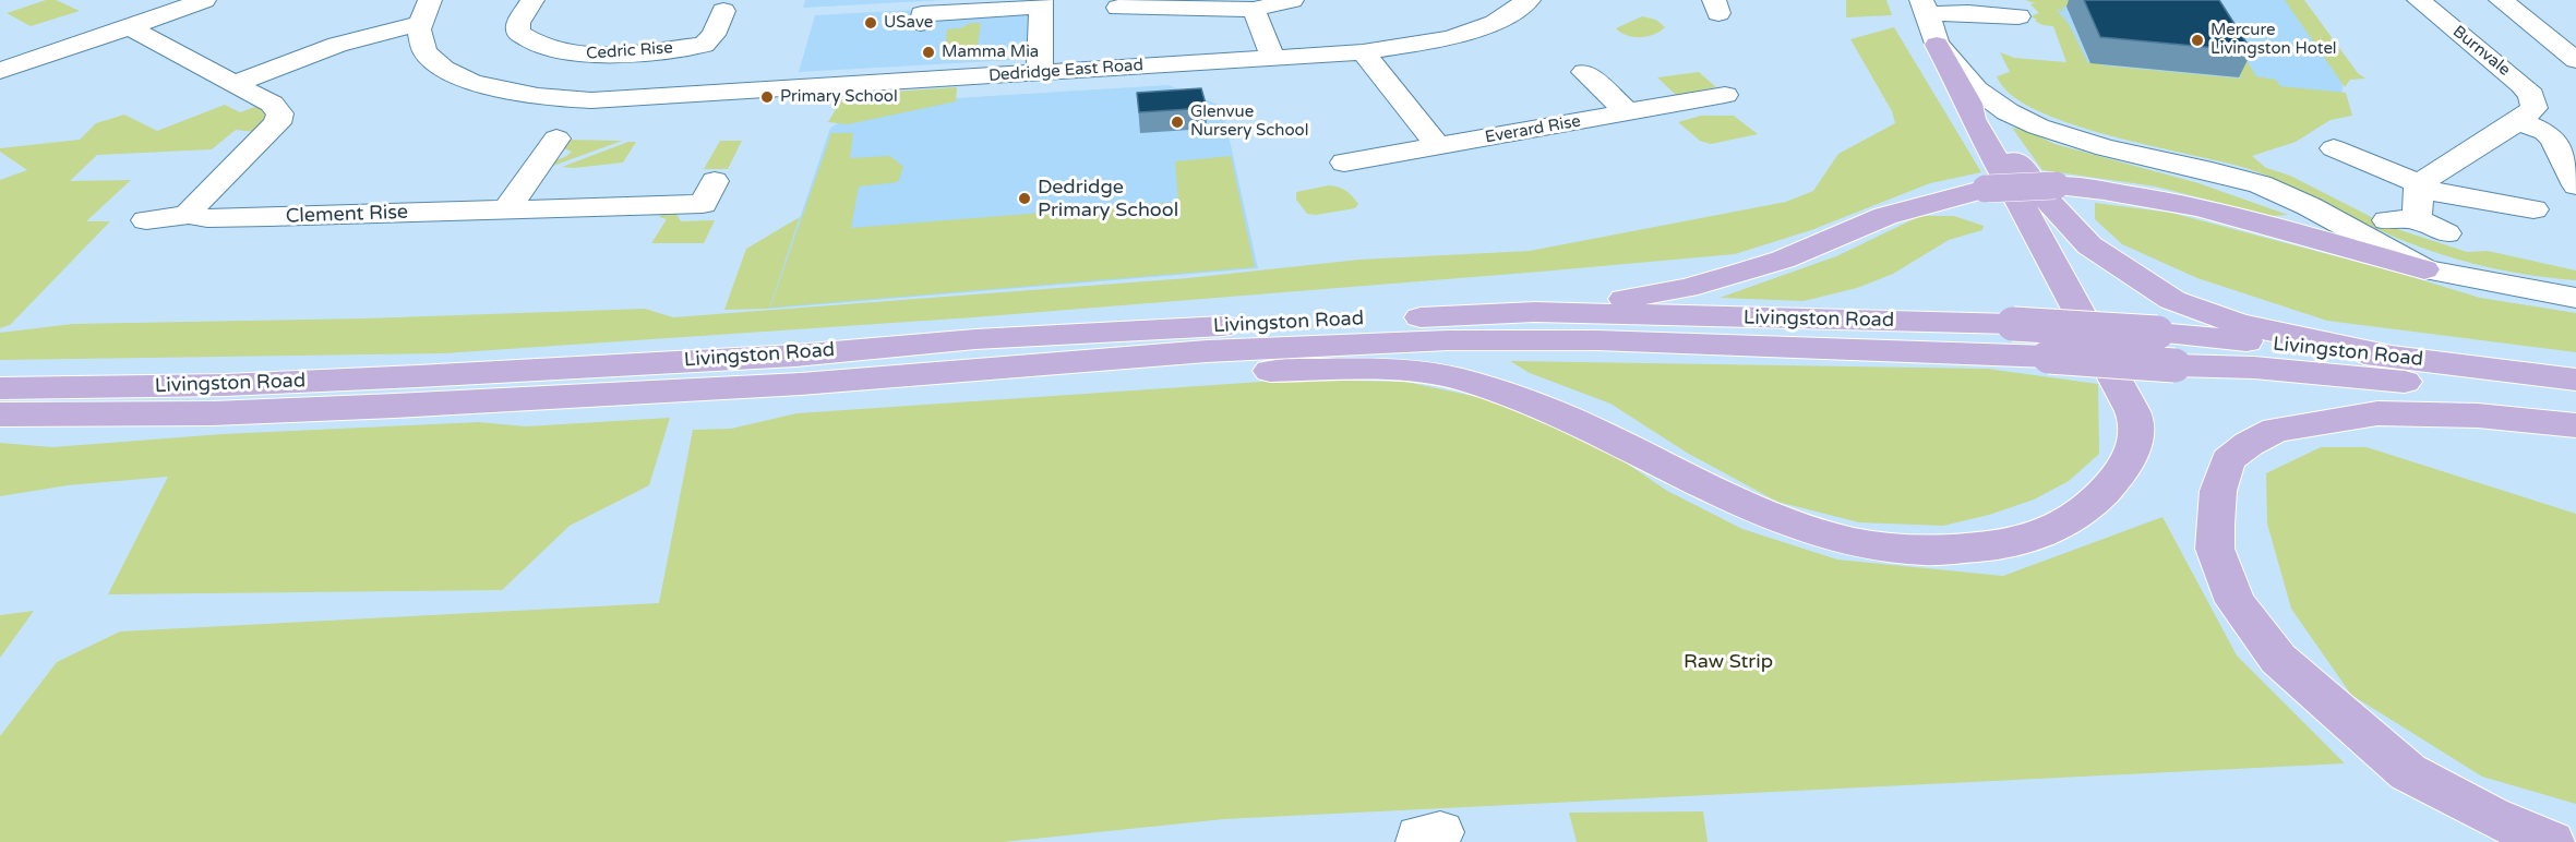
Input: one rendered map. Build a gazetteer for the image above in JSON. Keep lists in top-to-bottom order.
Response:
{
  "streets": {
    "main road": ["Livingston Road"],
    "street": [
      "Cedric Rise",
      "Burnvale",
      "Dedridge East Road",
      "Everard Rise",
      "Clement Rise"
    ]
  },
  "parks": ["Raw Strip"],
  "places": [
    "USave",
    "Mercure Livingston Hotel",
    "Mamma Mia",
    "Primary School",
    "Glenvue Nursery School",
    "Dedridge Primary School"
  ]
}
